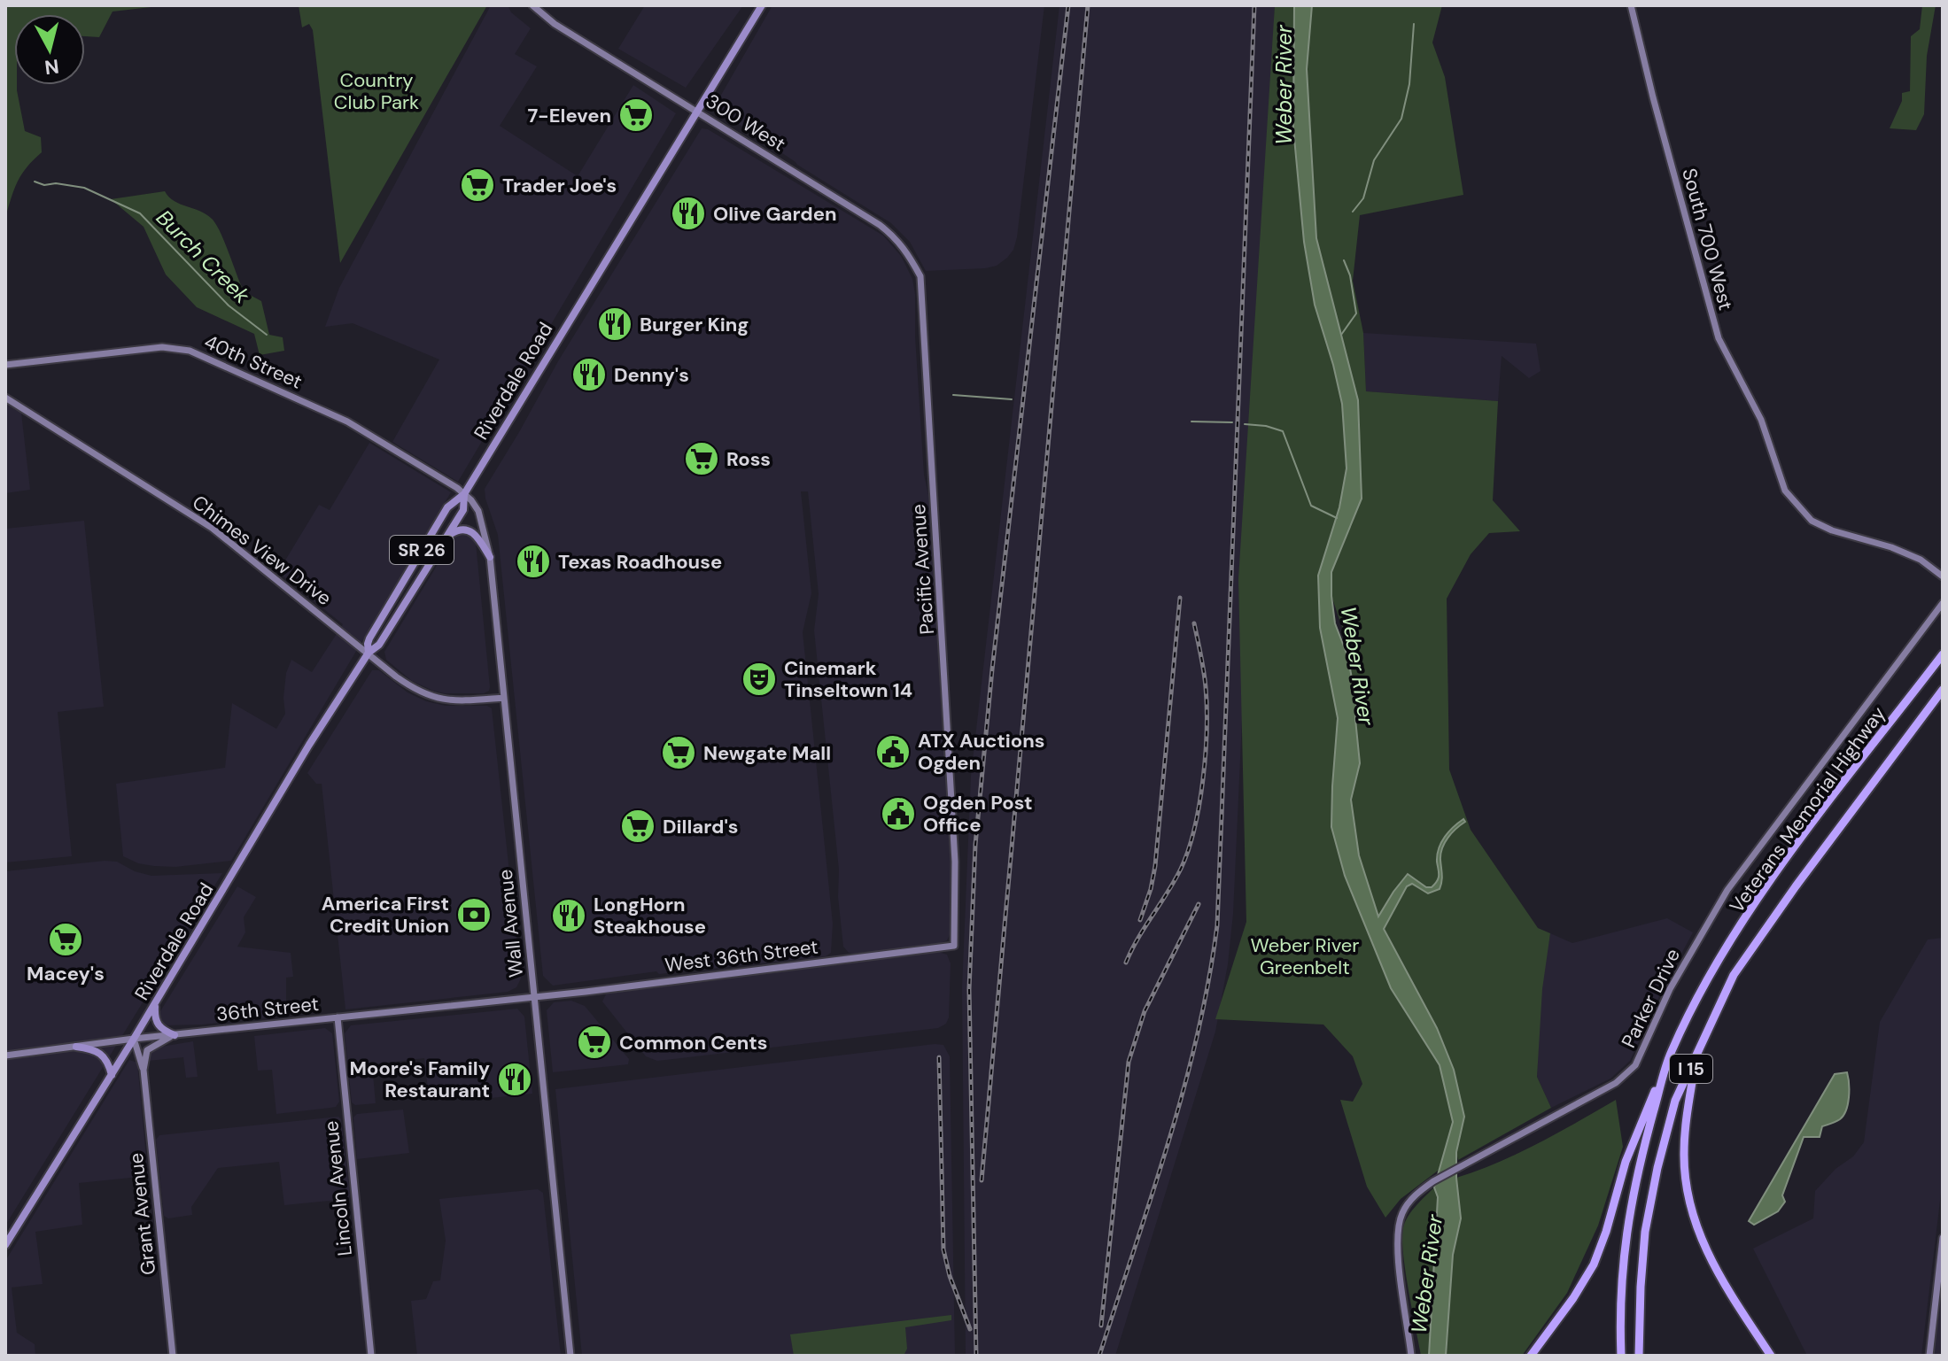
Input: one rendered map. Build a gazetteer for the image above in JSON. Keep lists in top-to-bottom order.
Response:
{
  "streets": {
    "highway": ["Veterans Memorial Highway", "I 15"],
    "main road": ["Riverdale Road", "SR 26"],
    "street": [
      "300 West",
      "South 700 West",
      "40th Street",
      "Chimes View Drive",
      "Pacific Avenue",
      "Wall Avenue",
      "West 36th Street",
      "Parker Drive",
      "36th Street",
      "Lincoln Avenue",
      "Grant Avenue"
    ]
  },
  "crossings": [
    ["300 West", "Riverdale Road"],
    ["300 West", "SR 26"],
    ["300 West", "Pacific Avenue"],
    ["40th Street", "Riverdale Road"],
    ["40th Street", "Wall Avenue"],
    ["Riverdale Road", "Chimes View Drive"],
    ["Riverdale Road", "SR 26"],
    ["Riverdale Road", "Wall Avenue"],
    ["Riverdale Road", "36th Street"],
    ["Riverdale Road", "Grant Avenue"],
    ["Chimes View Drive", "Wall Avenue"],
    ["Pacific Avenue", "West 36th Street"],
    ["Wall Avenue", "West 36th Street"],
    ["Wall Avenue", "36th Street"],
    ["West 36th Street", "36th Street"],
    ["36th Street", "Lincoln Avenue"],
    ["36th Street", "Grant Avenue"]
  ],
  "water": ["Weber River", "Burch Creek"],
  "parks": ["Country Club Park", "Weber River Greenbelt"],
  "places": {
    "supermarket": [
      "7-Eleven",
      "Trader Joe's",
      "Ross",
      "Newgate Mall",
      "Dillard's",
      "Macey's",
      "Common Cents"
    ],
    "restaurant": [
      "Olive Garden",
      "Burger King",
      "Denny's",
      "Texas Roadhouse",
      "LongHorn Steakhouse",
      "Moore's Family Restaurant"
    ],
    "theatre": ["Cinemark Tinseltown 14"],
    "public building": ["ATX Auctions Ogden", "Ogden Post Office"],
    "bank": ["America First Credit Union"]
  },
  "north": "bottom"
}
